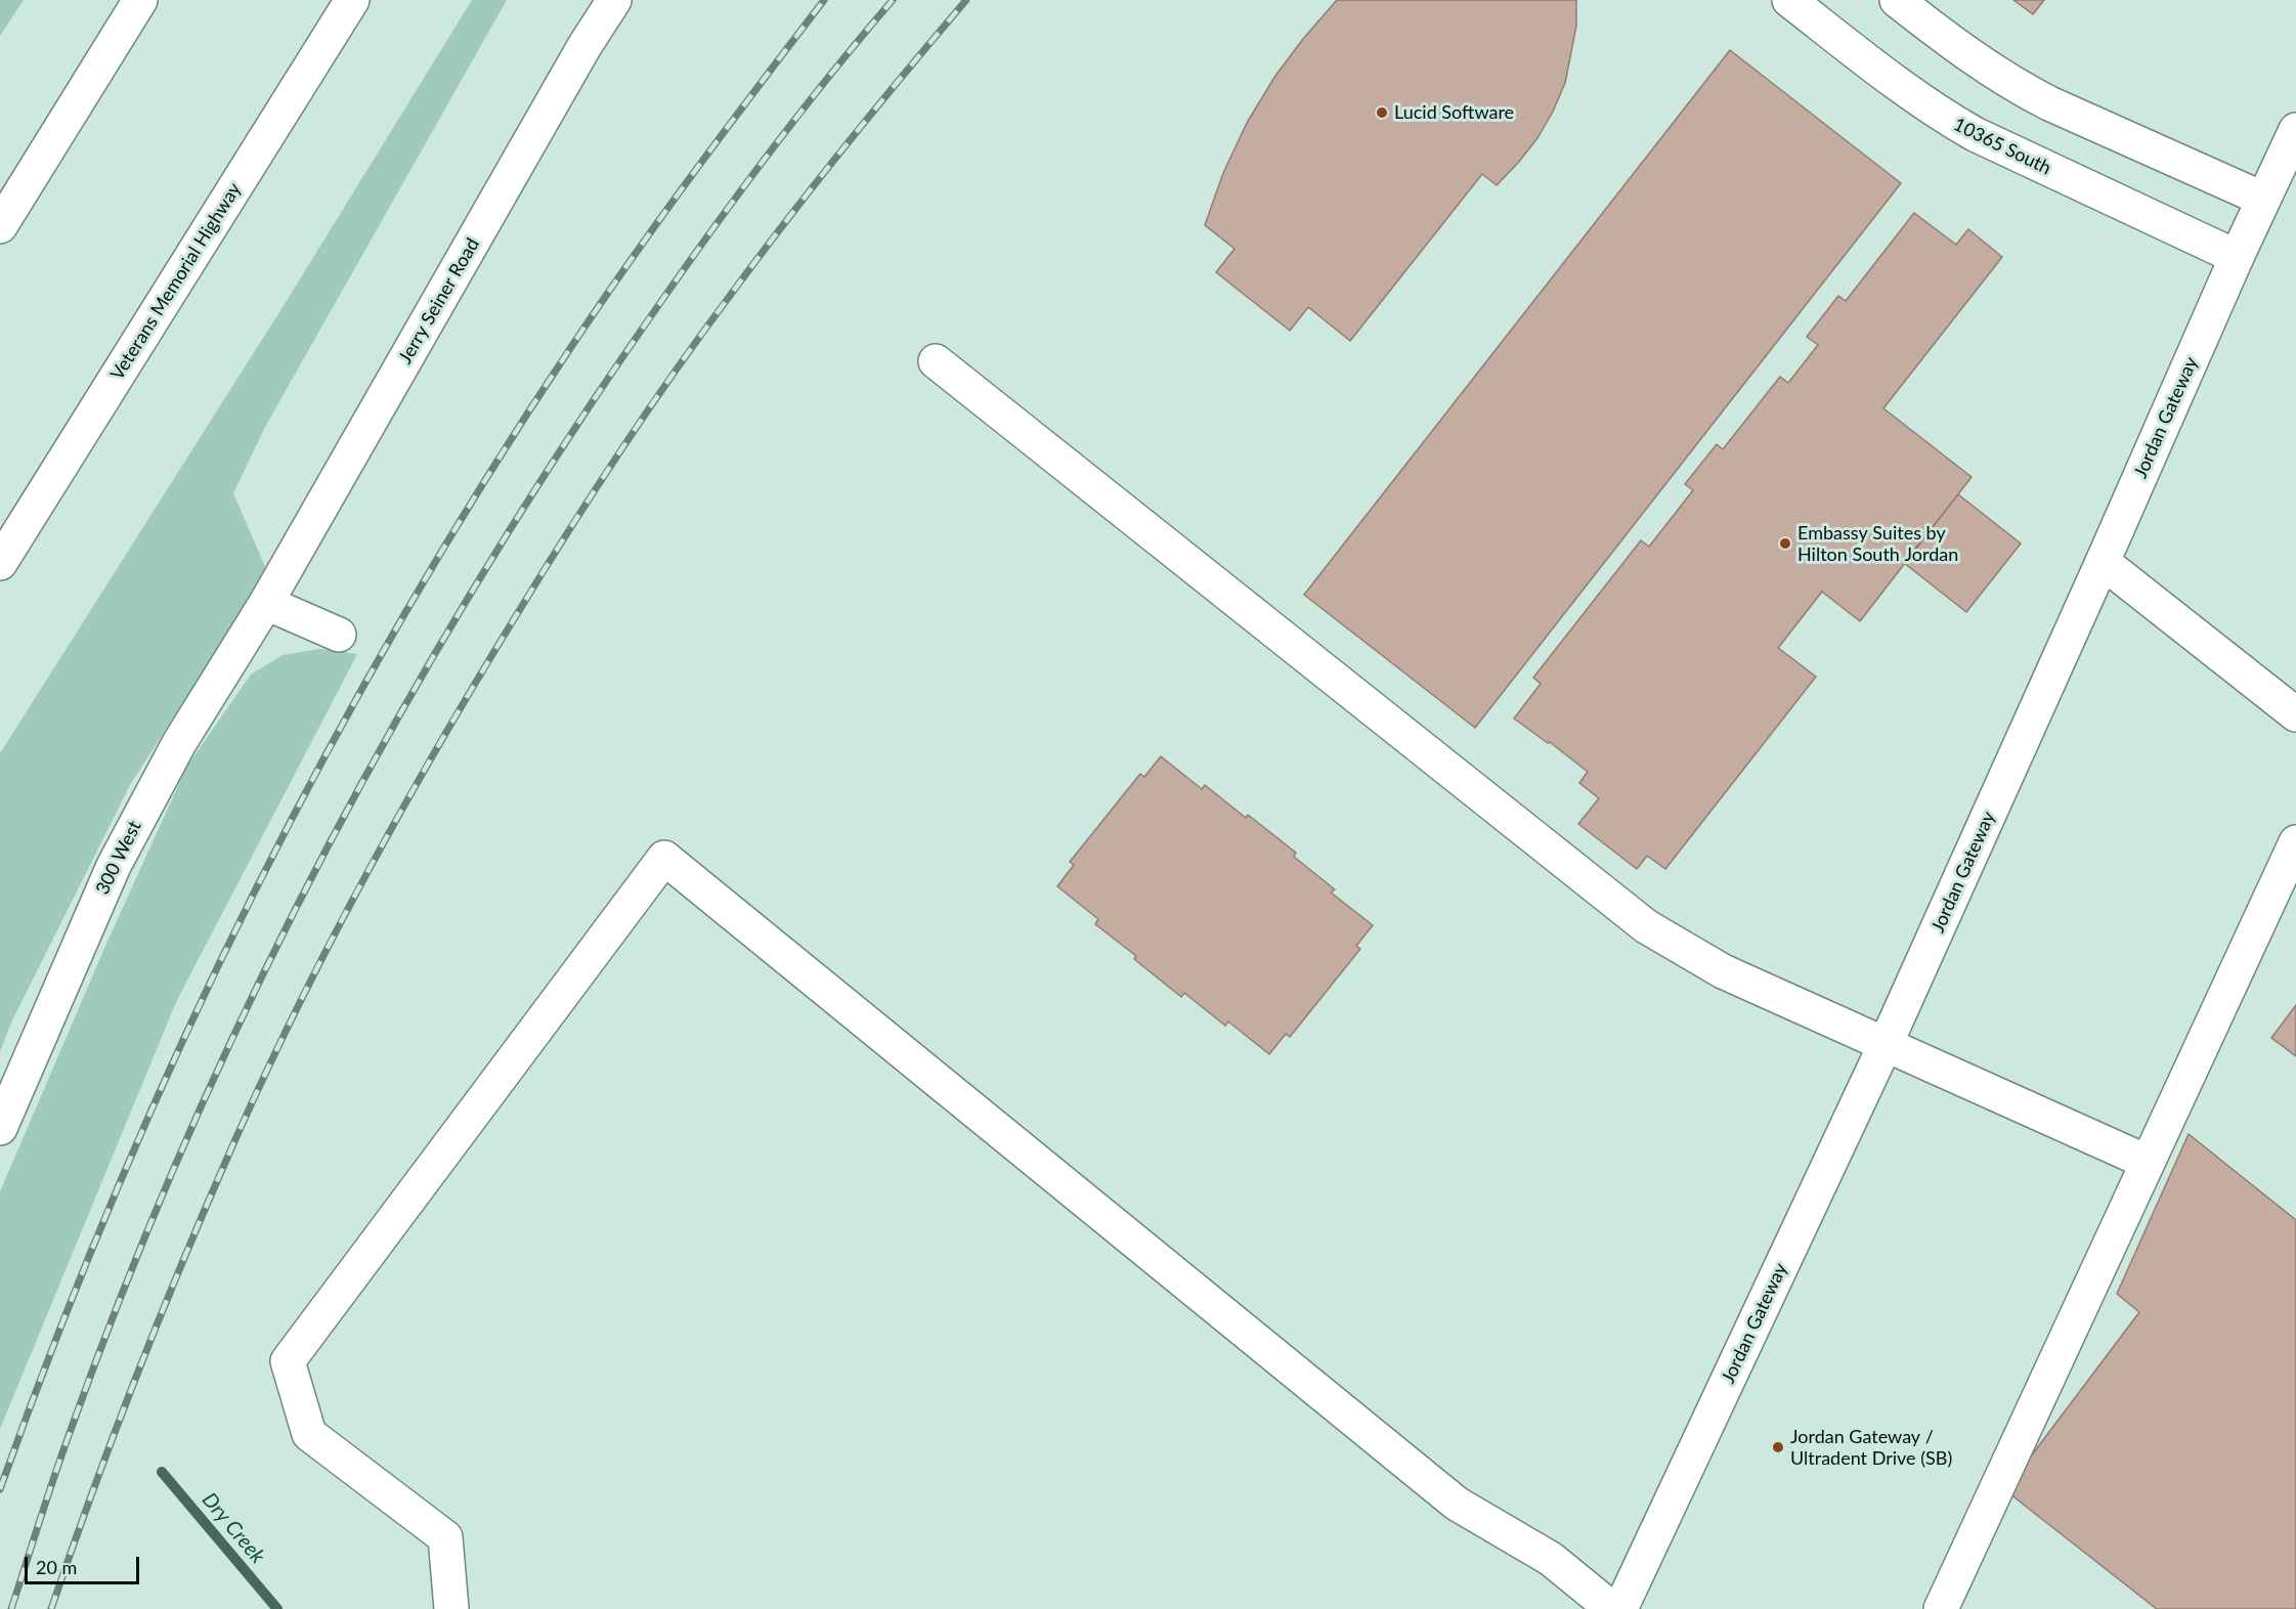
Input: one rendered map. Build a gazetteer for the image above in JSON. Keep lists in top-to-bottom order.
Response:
{
  "streets": {
    "main road": [
      "10365 South",
      "Veterans Memorial Highway",
      "Jerry Seiner Road",
      "Jordan Gateway",
      "300 West"
    ]
  },
  "crossings": [
    ["10365 South", "Jordan Gateway"],
    ["Jerry Seiner Road", "300 West"]
  ],
  "water": ["Dry Creek"],
  "places": ["Lucid Software", "Embassy Suites by Hilton South Jordan", "Jordan Gateway / Ultradent Drive (SB)"],
  "scale_bar": "20 m"
}
